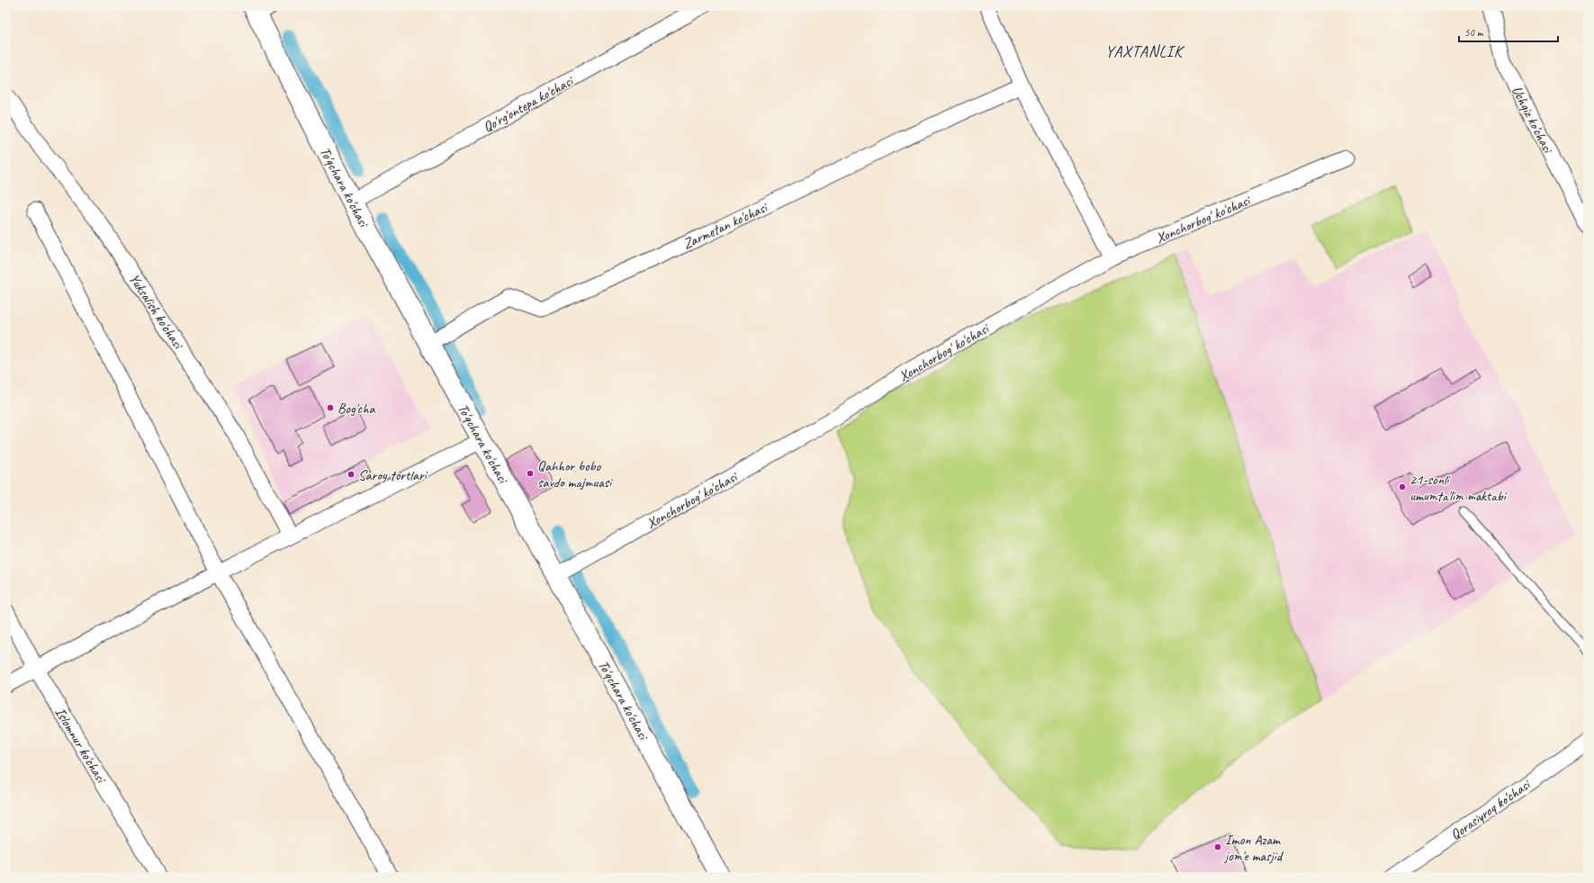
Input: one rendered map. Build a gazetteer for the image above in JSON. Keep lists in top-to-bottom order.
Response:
{
  "streets": {
    "street": [
      "Qo'rg'ontepa ko'chasi",
      "Uchqiz ko'chasi",
      "To'qchara ko'chasi",
      "Xonchorbog' ko'chasi",
      "Zarmetan ko'chasi",
      "Yuksalish ko'chasi",
      "Islomnur ko'chasi",
      "Qorasiyroq ko'chasi"
    ]
  },
  "crossings": [
    ["Qo'rg'ontepa ko'chasi", "To'qchara ko'chasi"],
    ["To'qchara ko'chasi", "Xonchorbog' ko'chasi"],
    ["To'qchara ko'chasi", "Zarmetan ko'chasi"]
  ],
  "districts": ["YAXTANLIK"],
  "places": [
    "Bog'cha",
    "Qahhor bobo savdo majmuasi",
    "Saroy tortlari",
    "21-sonli umumta'lim maktabi",
    "Imon Azam jom'e masjid"
  ],
  "scale_bar": "50 m"
}
